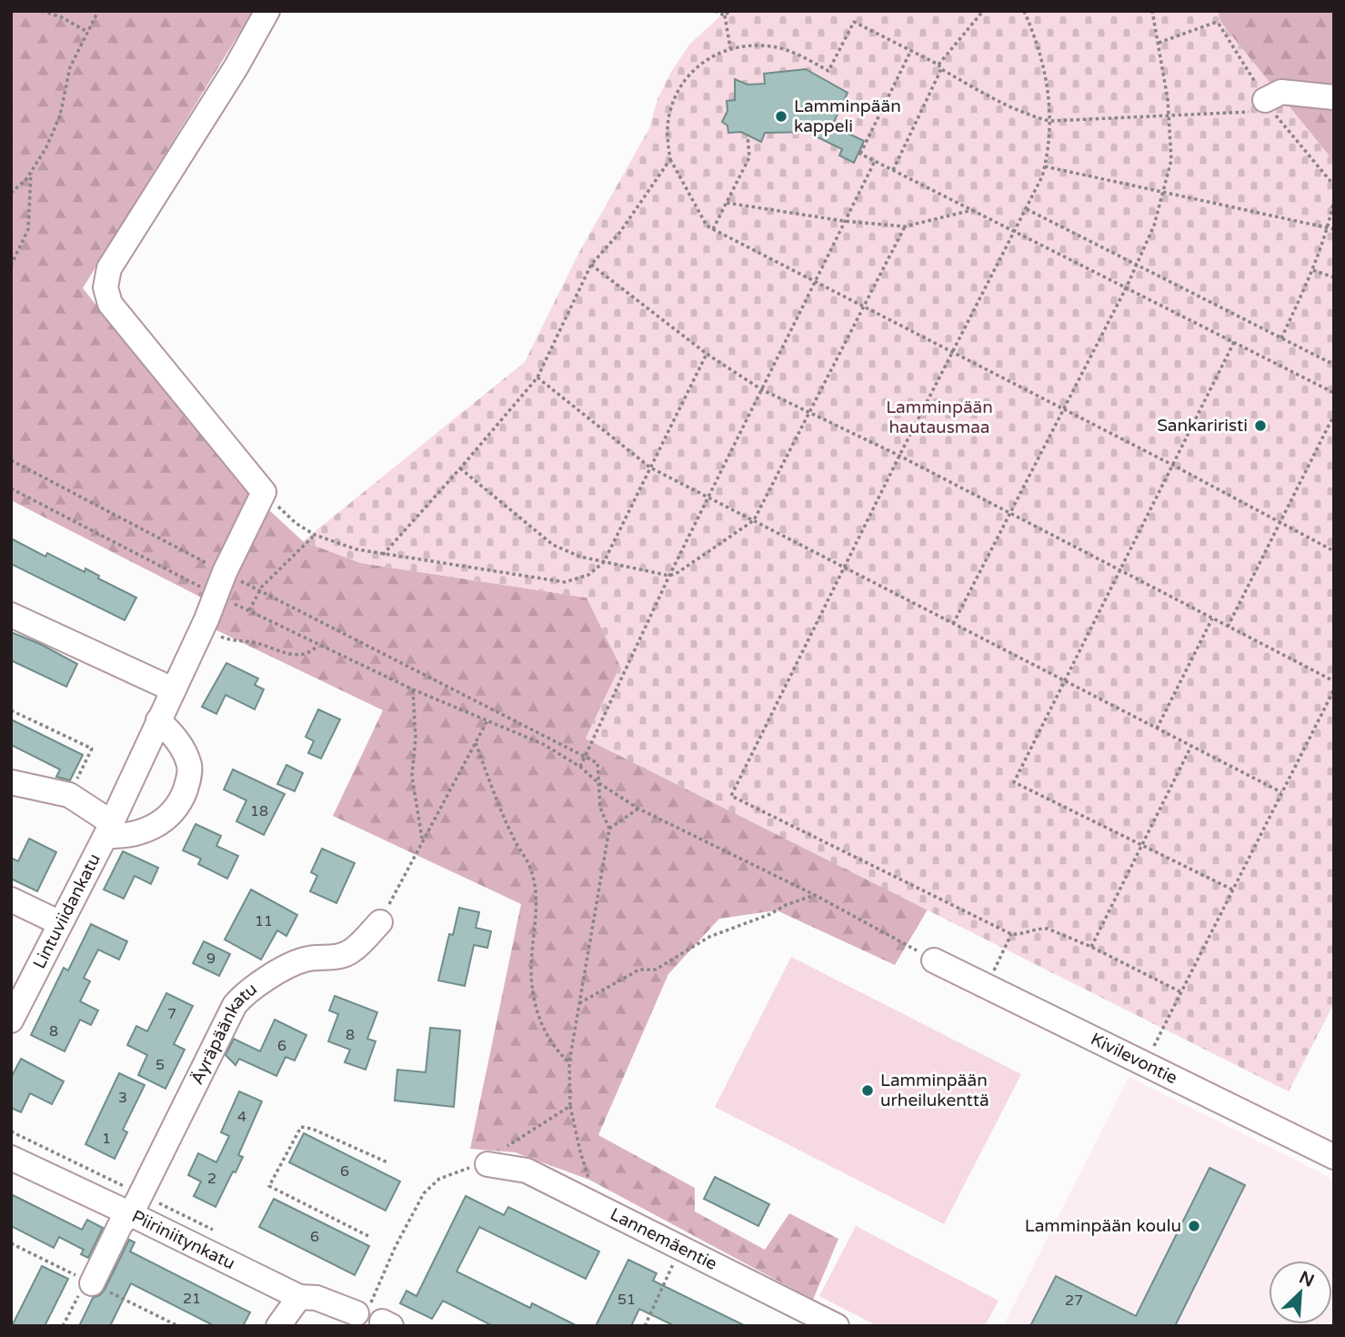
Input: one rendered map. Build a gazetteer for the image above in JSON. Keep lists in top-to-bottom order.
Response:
{
  "streets": {
    "street": [
      "Lintuviidankatu",
      "Äyräpäänkatu",
      "Kivilevontie",
      "Piiriniitynkatu",
      "Lannemäentie"
    ]
  },
  "crossings": [
    ["Äyräpäänkatu", "Piiriniitynkatu"]
  ],
  "parks": ["Lamminpään hautausmaa"],
  "places": [
    "Lamminpään kappeli",
    "Sankariristi",
    "Lamminpään urheilukenttä",
    "Lamminpään koulu"
  ],
  "house_numbers": [
    "18",
    "11",
    "9",
    "7",
    "8",
    "8",
    "6",
    "5",
    "3",
    "4",
    "1",
    "6",
    "2",
    "6",
    "21",
    "51",
    "27"
  ],
  "north": "top right"
}
